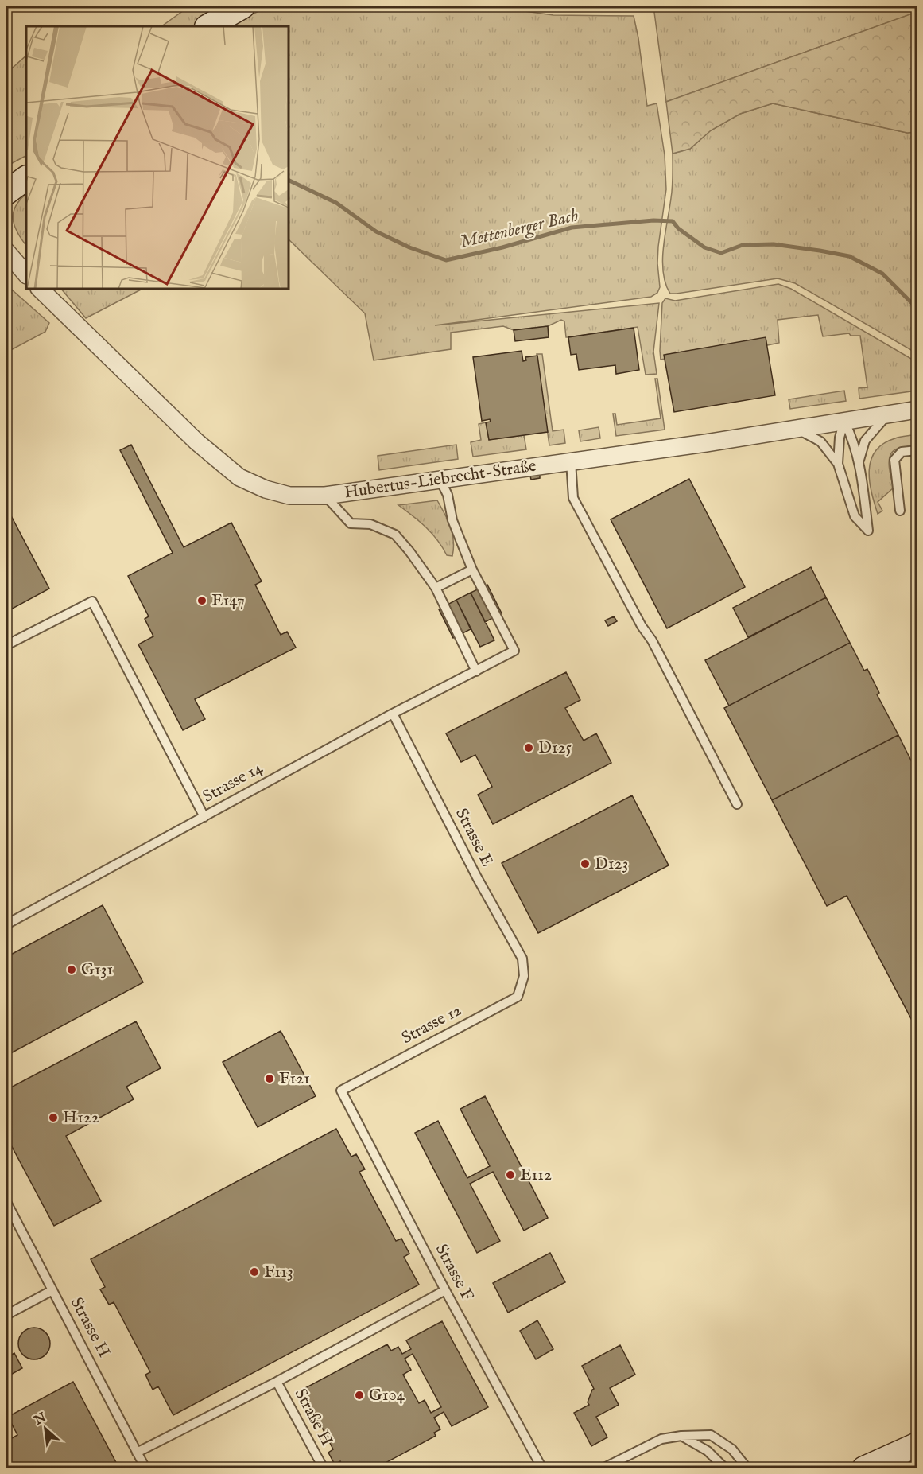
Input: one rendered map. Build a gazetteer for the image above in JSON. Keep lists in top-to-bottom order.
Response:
{
  "streets": {
    "street": ["Hubertus-Liebrecht-Straße"],
    "lane": [
      "Strasse 14",
      "Strasse E",
      "Strasse 12",
      "Strasse F",
      "Strasse H",
      "Straße H"
    ]
  },
  "crossings": [
    ["Strasse 14", "Strasse E"],
    ["Strasse E", "Strasse 12"],
    ["Strasse 12", "Strasse F"]
  ],
  "water": ["Mettenberger Bach"],
  "places": [
    "E147",
    "D125",
    "D123",
    "G131",
    "F121",
    "H122",
    "E112",
    "F113",
    "G104"
  ],
  "north": "top left"
}
